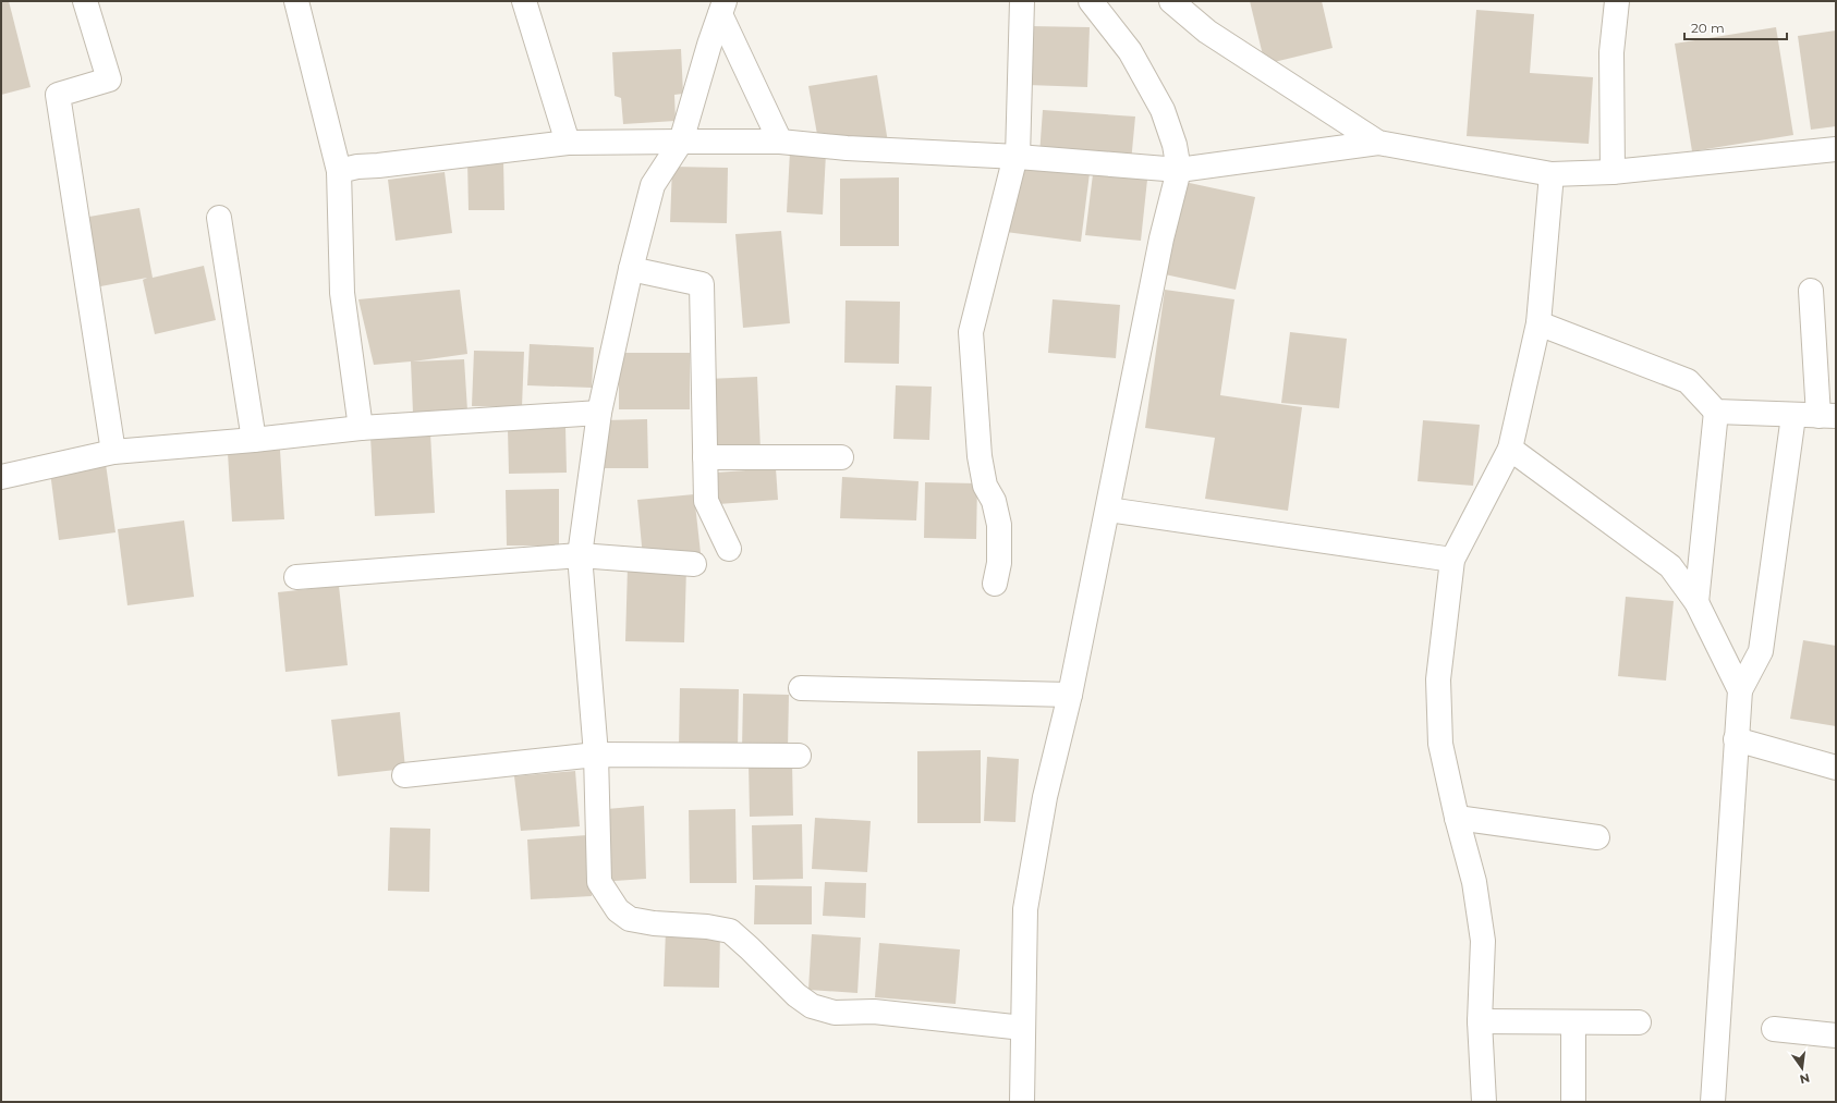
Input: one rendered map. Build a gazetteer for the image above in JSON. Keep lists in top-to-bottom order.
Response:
{
  "scale_bar": "20 m",
  "north": "bottom"
}
